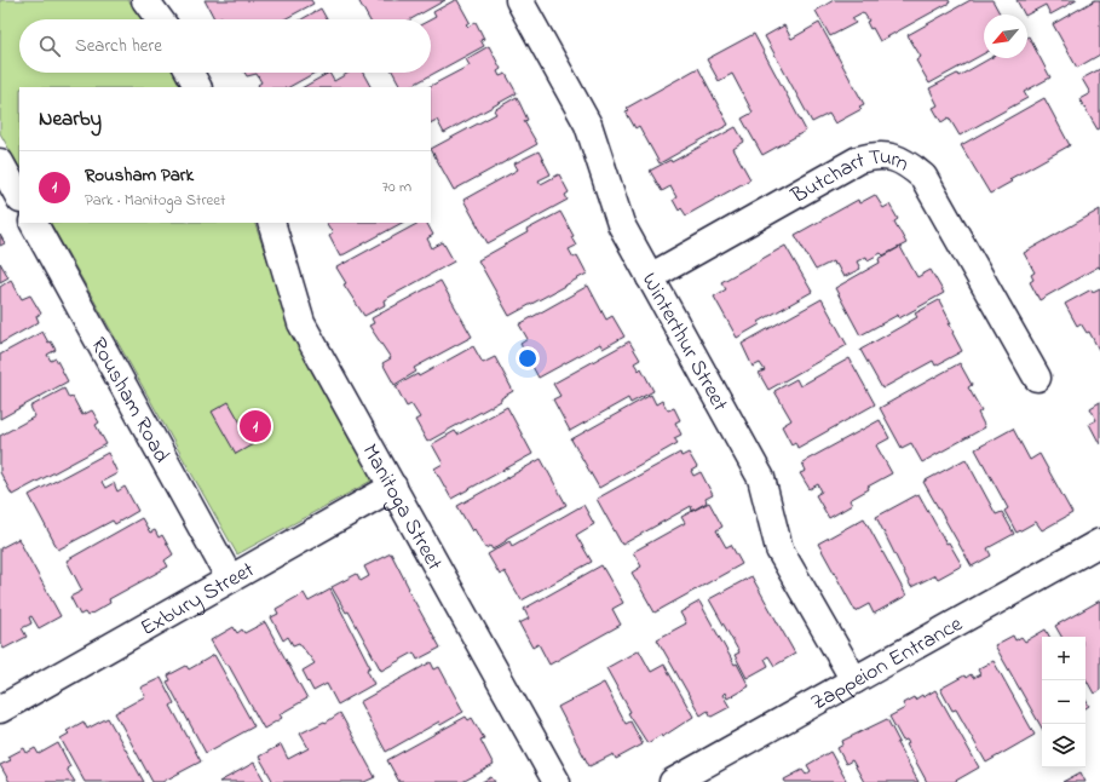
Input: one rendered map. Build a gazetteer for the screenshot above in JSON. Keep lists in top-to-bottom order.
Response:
{
  "streets": {
    "street": [
      "Butchart Turn",
      "Winterthur Street",
      "Rousham Road",
      "Manitoga Street",
      "Exbury Street",
      "Zappeion Entrance"
    ]
  },
  "crossings": [
    ["Butchart Turn", "Winterthur Street"],
    ["Winterthur Street", "Zappeion Entrance"],
    ["Rousham Road", "Exbury Street"],
    ["Manitoga Street", "Exbury Street"]
  ],
  "north": "bottom left",
  "page": {
    "search": "Search here",
    "heading": "Nearby",
    "list": [
      {
        "mark": "1",
        "name": "Rousham Park",
        "note": "Park · Manitoga Street",
        "value": "70 m"
      }
    ],
    "pins": "1",
    "map_buttons": ["+", "−"]
  }
}
